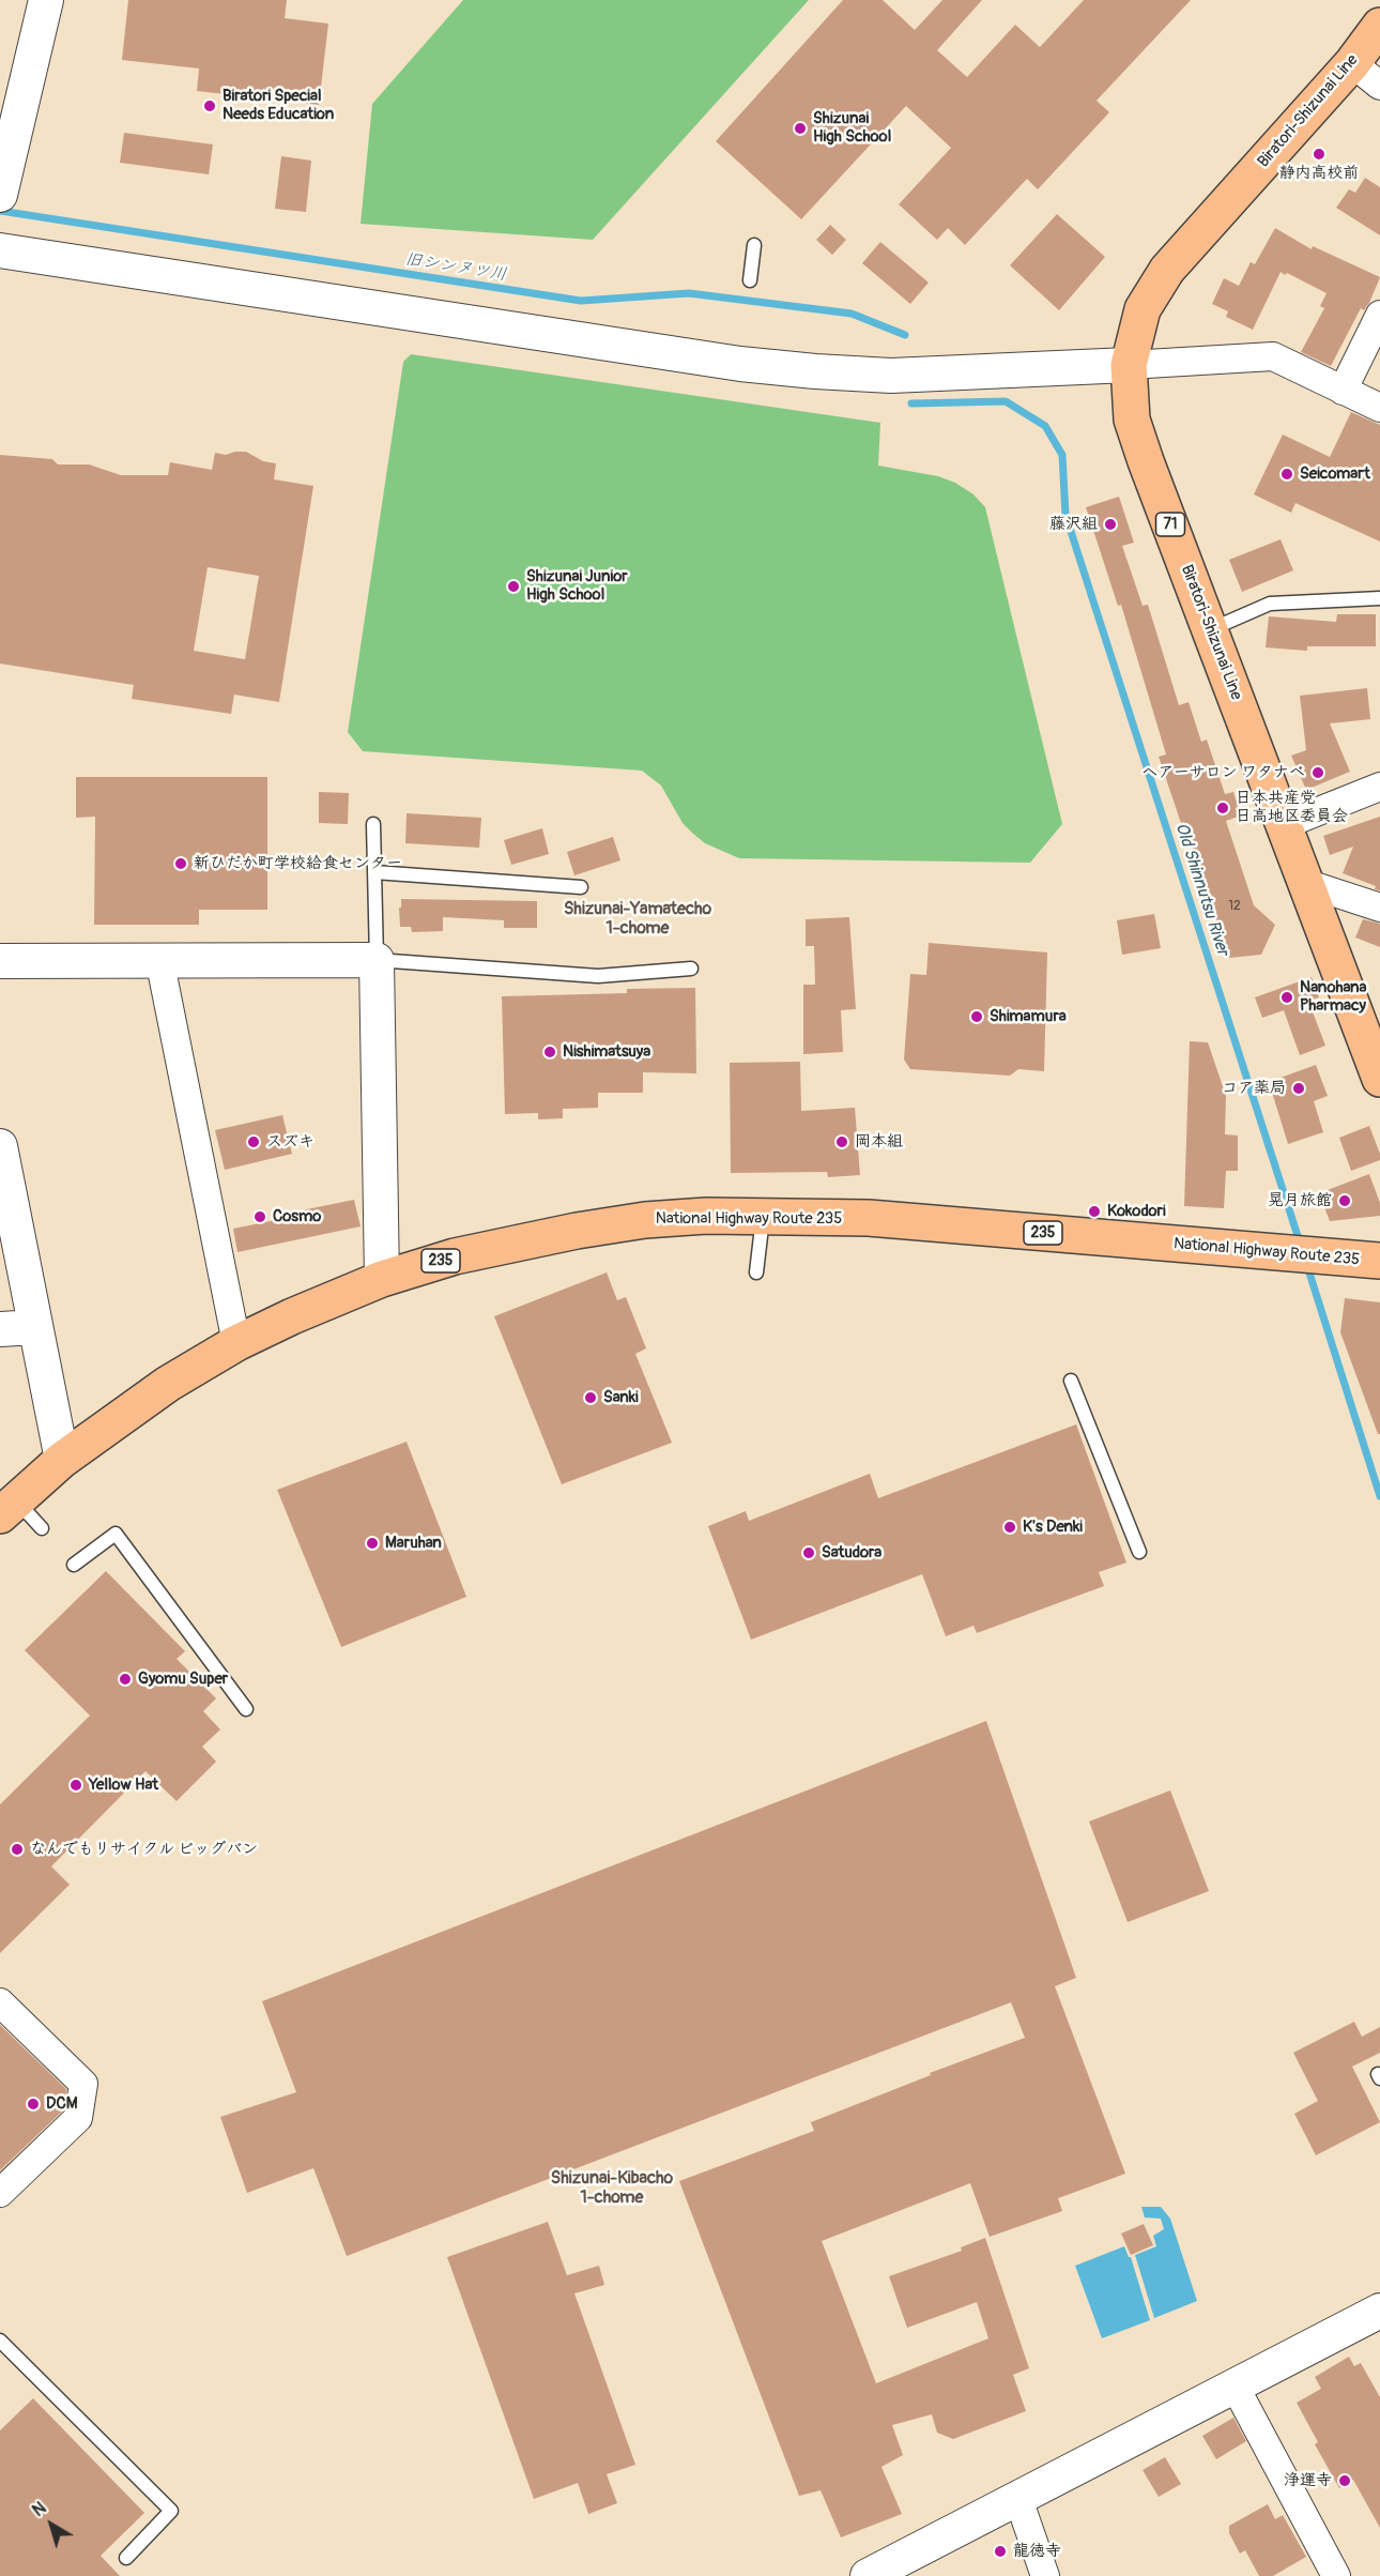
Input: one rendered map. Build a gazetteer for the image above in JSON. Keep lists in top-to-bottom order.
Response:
{
  "streets": {
    "main road": [
      "Biratori-Shizunai Line",
      "71",
      "National Highway Route 235",
      "235"
    ]
  },
  "districts": ["Shizunai-Yamatecho 1-chome", "Shizunai-Kibacho 1-chome"],
  "water": ["旧シンヌツ川", "Old Shinnutsu River"],
  "places": [
    "Biratori Special Needs Education",
    "Shizunai High School",
    "静内高校前",
    "Seicomart",
    "藤沢組",
    "Shizunai Junior High School",
    "ヘアーサロン ワタナベ",
    "日本共産党 日高地区委員会",
    "新ひだか町学校給食センター",
    "Nanohana Pharmacy",
    "Shimamura",
    "Nishimatsuya",
    "コア薬局",
    "スズキ",
    "岡本組",
    "晃月旅館",
    "Kokodori",
    "Cosmo",
    "Sanki",
    "K's Denki",
    "Maruhan",
    "Satudora",
    "Gyomu Super",
    "Yellow Hat",
    "なんでもリサイクル ビッグバン",
    "DCM",
    "浄運寺",
    "龍徳寺"
  ],
  "house_numbers": ["12"],
  "north": "top left"
}
